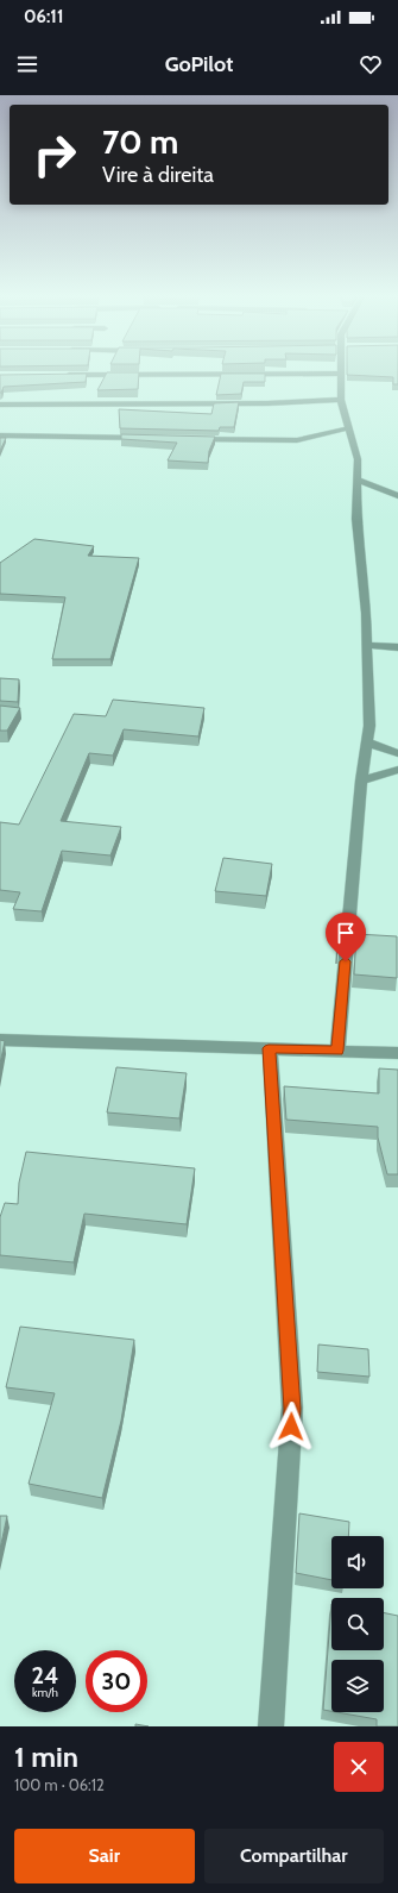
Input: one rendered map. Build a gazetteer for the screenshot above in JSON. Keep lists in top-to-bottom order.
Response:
{
  "page": {
    "status": "06:11",
    "header": "GoPilot",
    "turn": ["70 m", "Vire à direita"],
    "speed": "24 km/h",
    "limit": "30",
    "heading": ["1 min", "100 m · 06:12"],
    "buttons": ["Sair", "Compartilhar"]
  }
}
